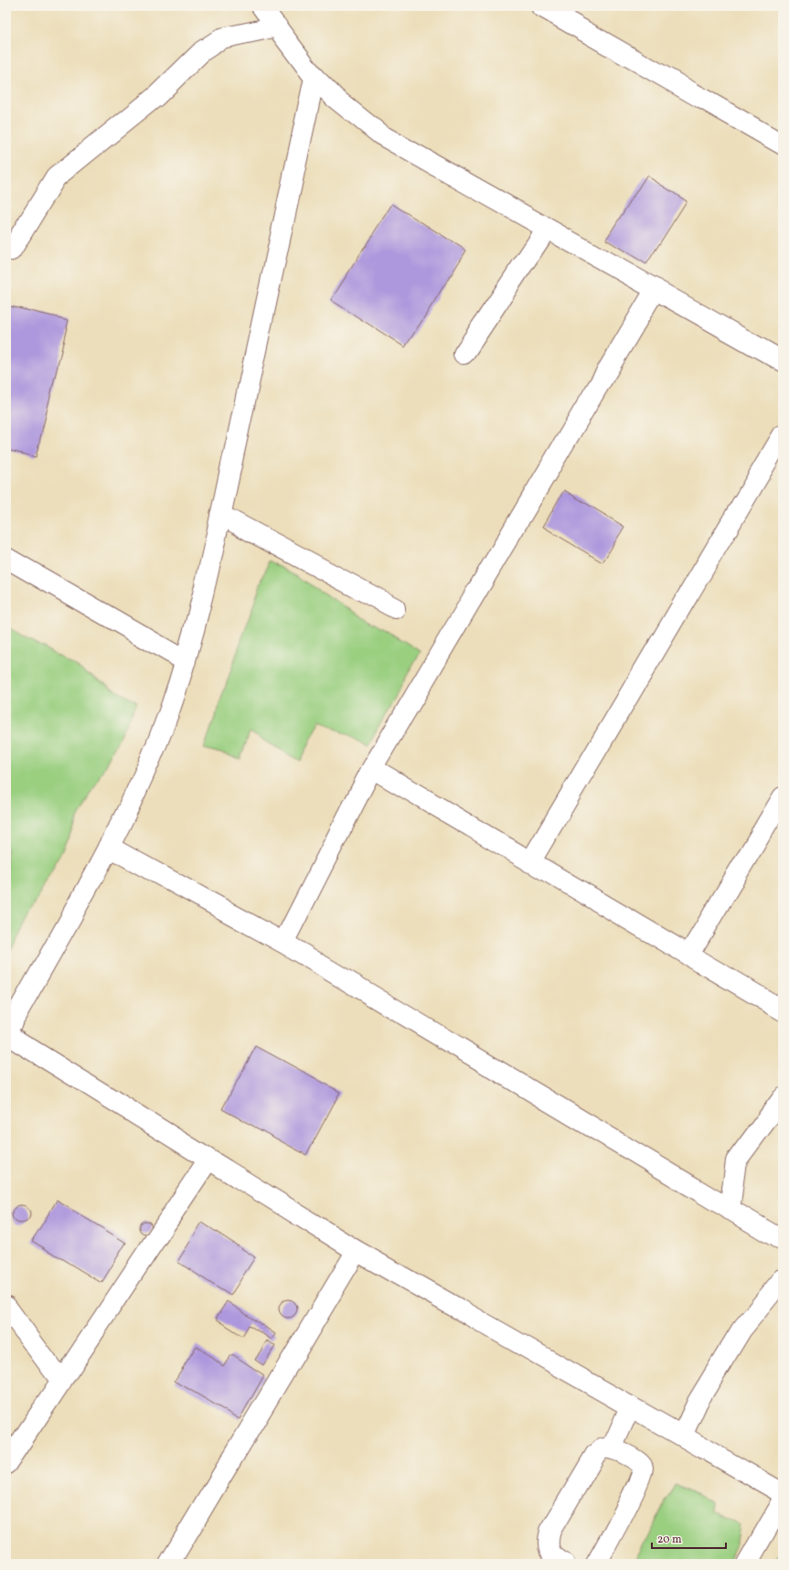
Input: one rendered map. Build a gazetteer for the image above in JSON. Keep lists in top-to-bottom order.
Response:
{
  "scale_bar": "20 m"
}
